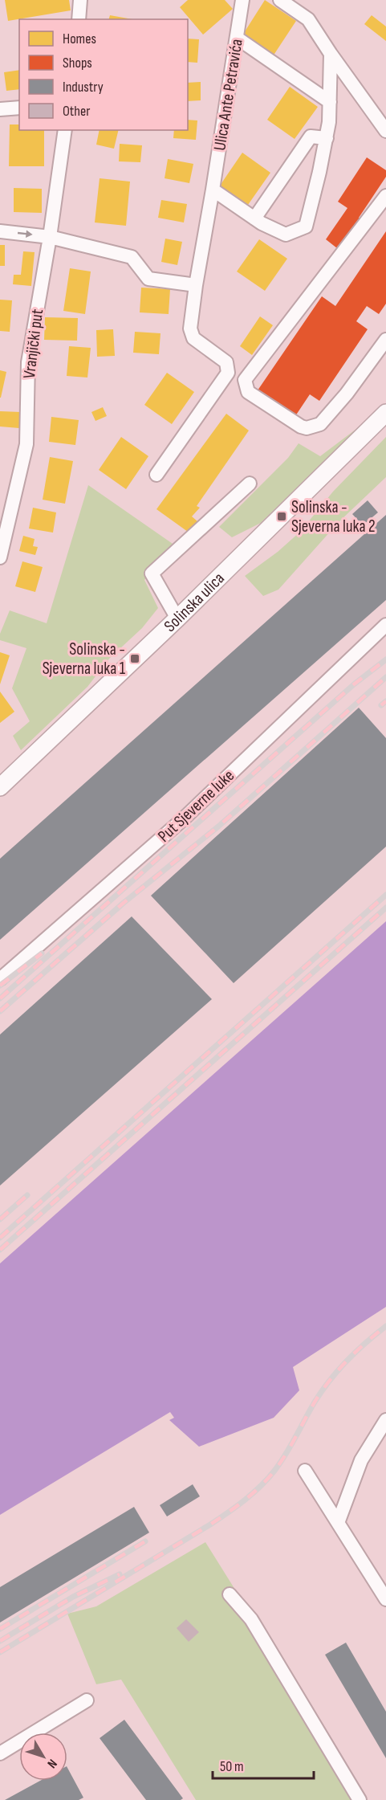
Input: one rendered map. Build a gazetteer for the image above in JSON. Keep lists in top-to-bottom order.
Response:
{
  "streets": {
    "main road": ["Solinska ulica"],
    "street": ["Ulica Ante Petravića", "Vranjički put", "Put Sjeverne luke"]
  },
  "places": {
    "transit": ["Solinska - Sjeverna luka 2", "Solinska - Sjeverna luka 1"]
  },
  "legend": [
    "Homes",
    "Shops",
    "Industry",
    "Other"
  ],
  "scale_bar": "50 m",
  "north": "bottom right"
}
